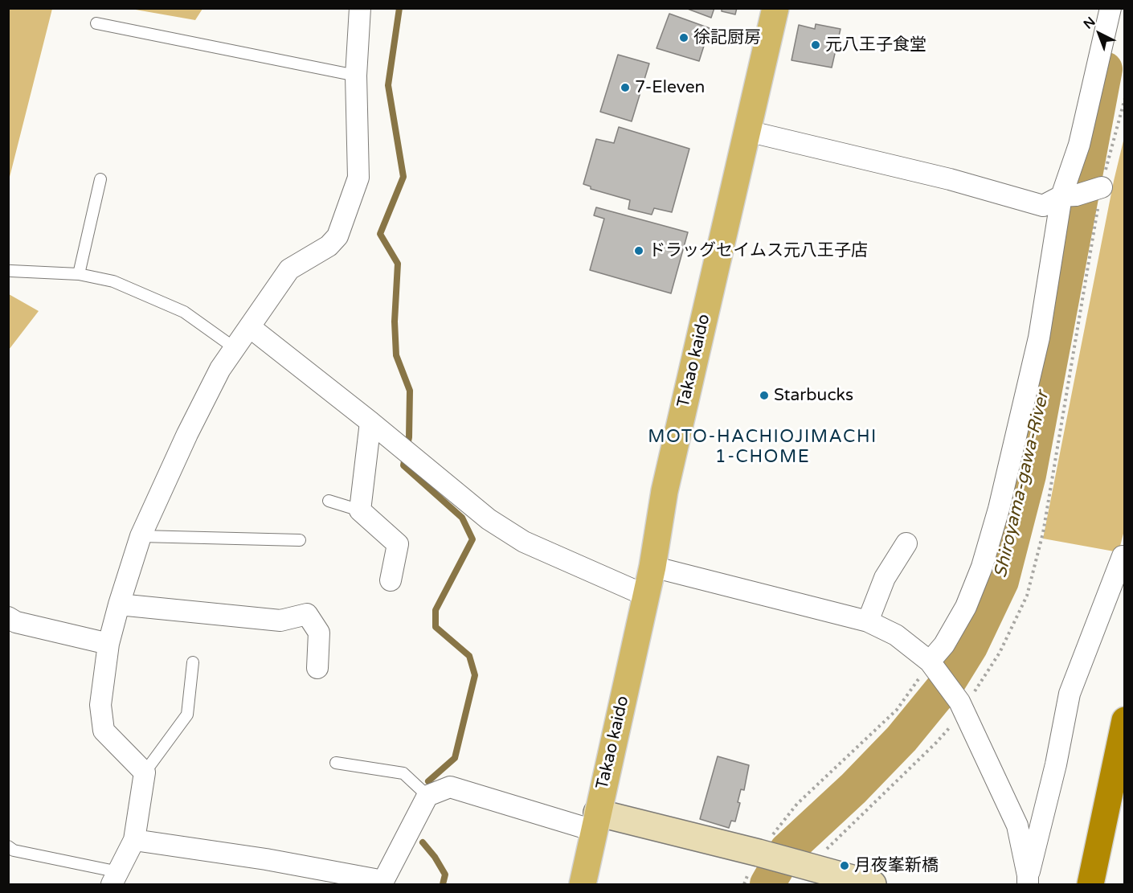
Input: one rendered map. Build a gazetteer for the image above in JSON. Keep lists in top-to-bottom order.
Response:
{
  "streets": {
    "main road": ["Takao kaido"]
  },
  "districts": ["MOTO-HACHIOJIMACHI 1-CHOME"],
  "water": ["Shiroyama-gawa-River"],
  "places": [
    "徐記厨房",
    "元八王子食堂",
    "7-Eleven",
    "ドラッグセイムス元八王子店",
    "Starbucks",
    "月夜峯新橋"
  ],
  "north": "top left"
}
